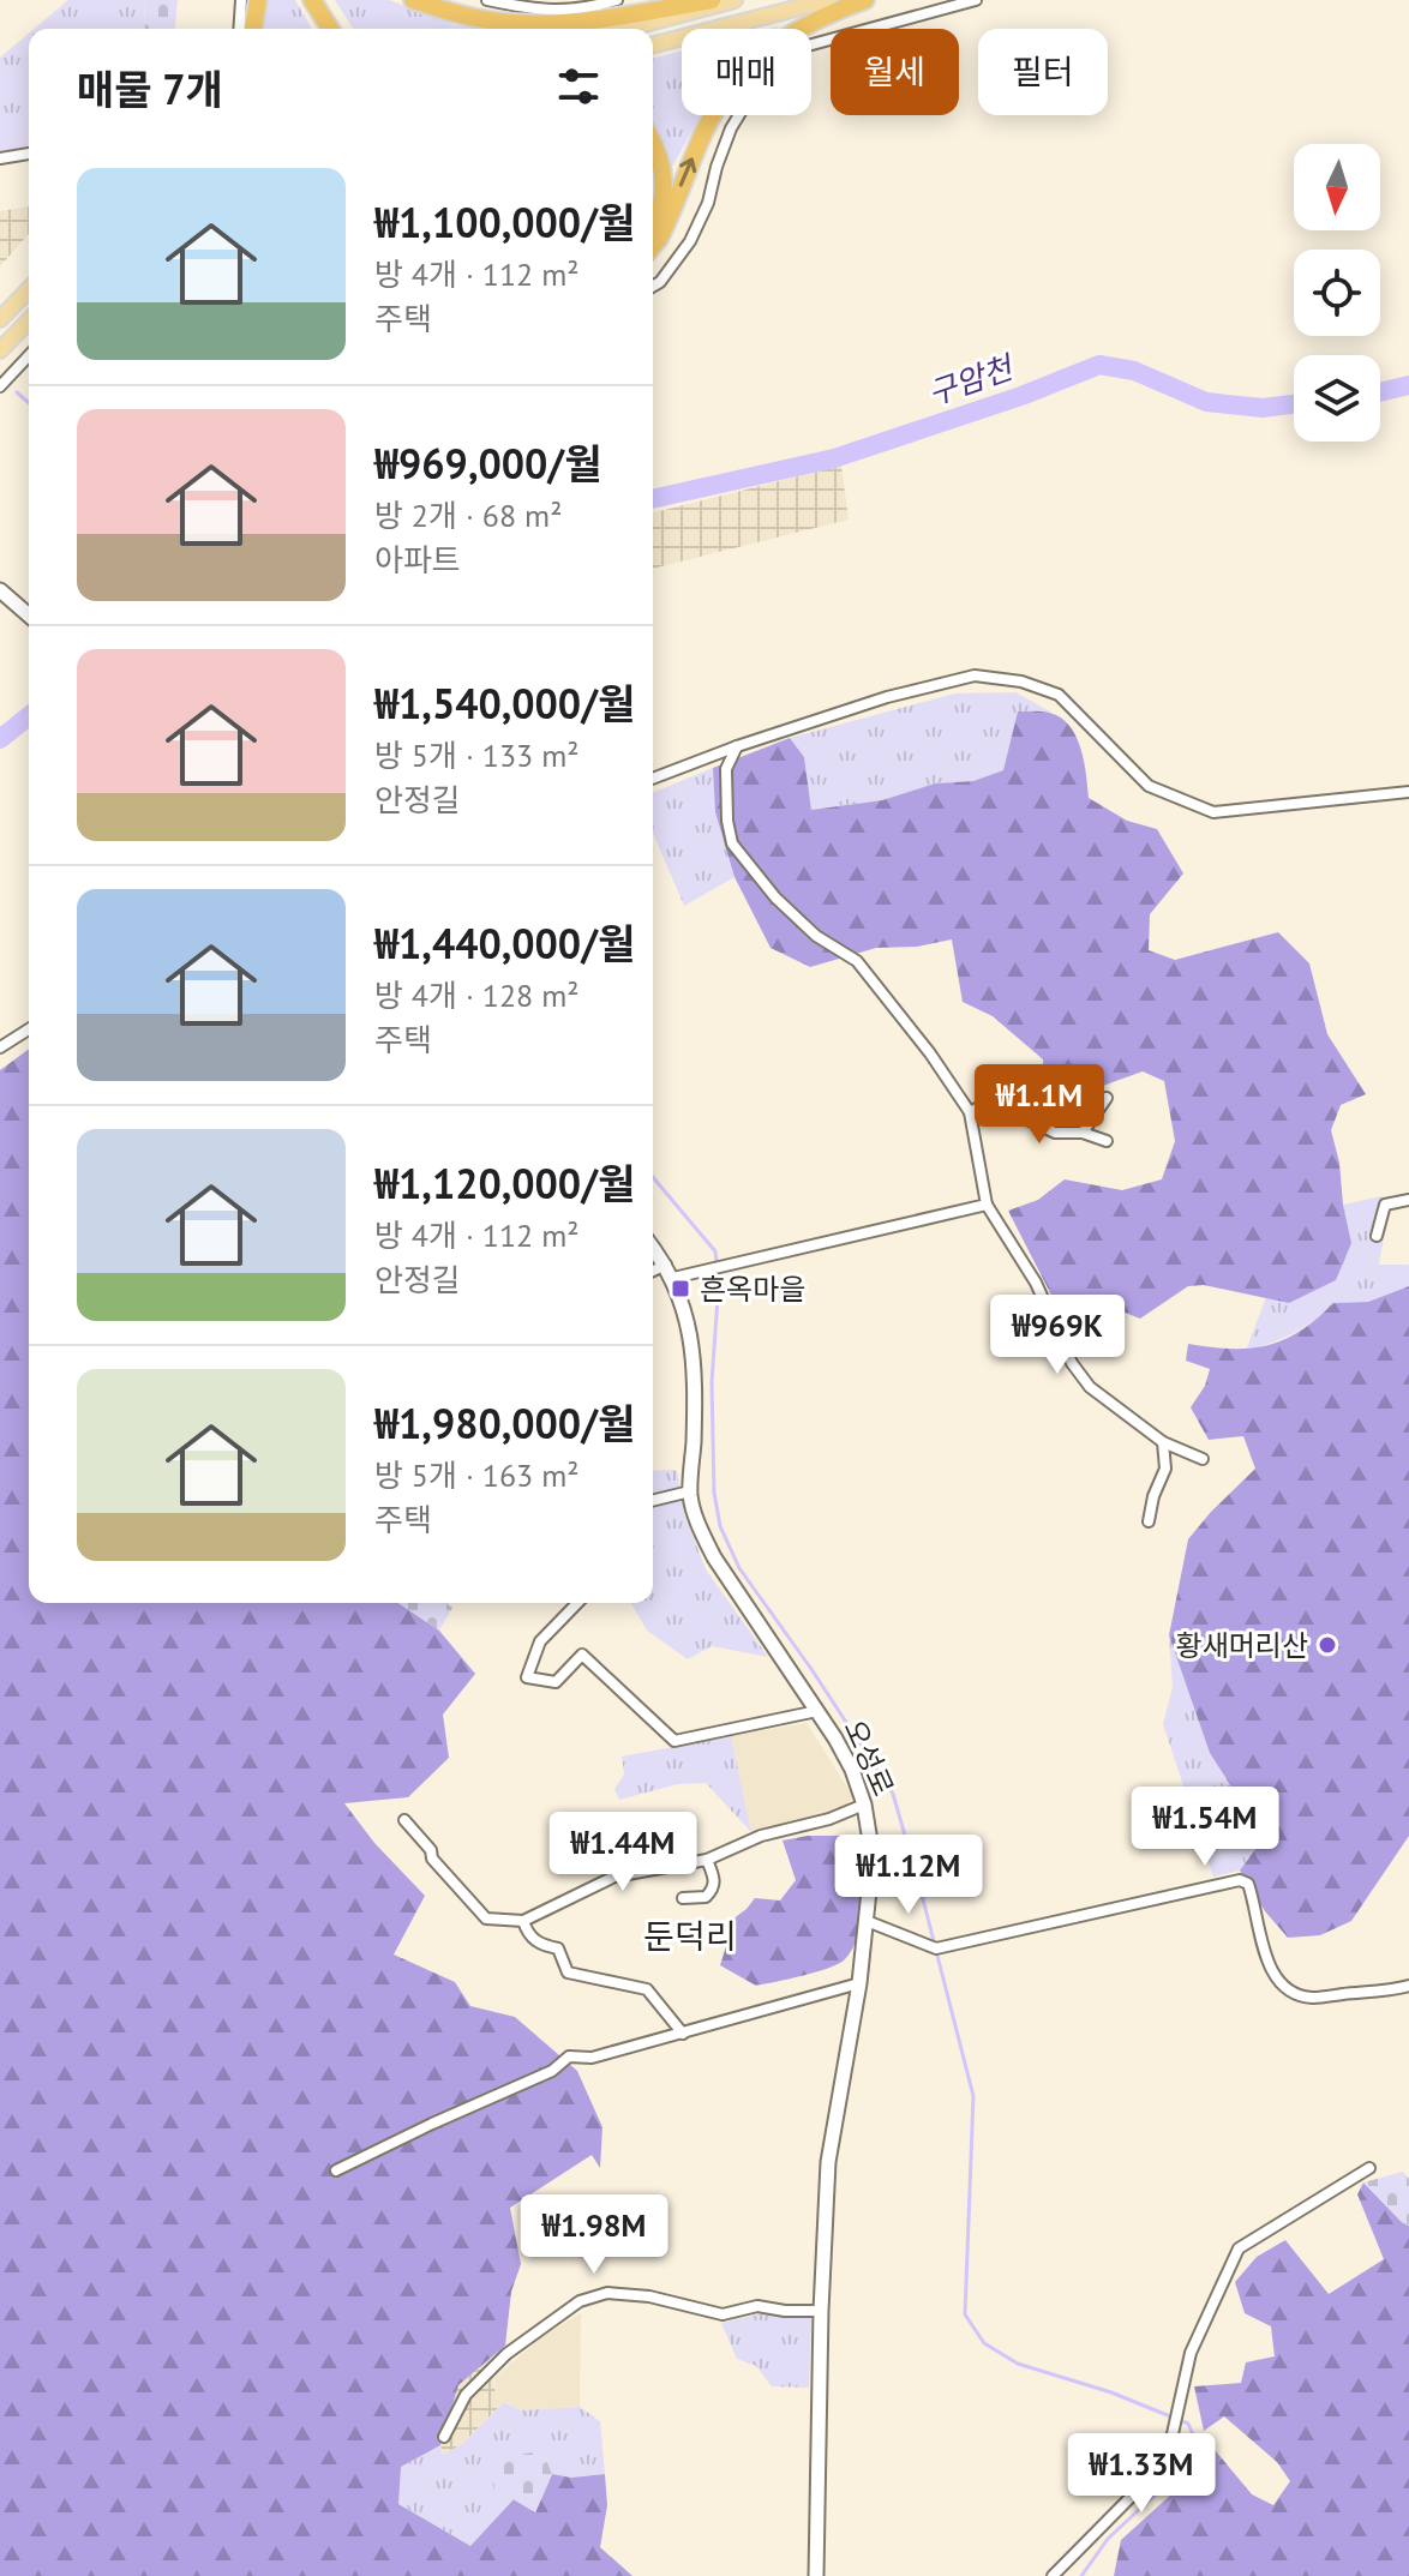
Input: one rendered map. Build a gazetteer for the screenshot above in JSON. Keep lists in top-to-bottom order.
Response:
{
  "streets": {
    "main road": ["오성로"]
  },
  "districts": ["둔덕리"],
  "water": ["구암천"],
  "places": {
    "transit": ["흔옥마을"],
    "other": ["황새머리산"]
  },
  "north": "bottom",
  "page": {
    "chip": ["매매", "월세", "필터"],
    "heading": "매물 7개",
    "list": [
      {
        "name": "₩1,100,000/월",
        "note": "방 4개 · 112 m² · 주택"
      },
      {
        "name": "₩969,000/월",
        "note": "방 2개 · 68 m² · 아파트"
      },
      {
        "name": "₩1,540,000/월",
        "note": "방 5개 · 133 m² · 안정길"
      },
      {
        "name": "₩1,440,000/월",
        "note": "방 4개 · 128 m² · 주택"
      },
      {
        "name": "₩1,120,000/월",
        "note": "방 4개 · 112 m² · 안정길"
      },
      {
        "name": "₩1,980,000/월",
        "note": "방 5개 · 163 m² · 주택"
      }
    ],
    "price": [
      "₩1.1M",
      "₩969K",
      "₩1.54M",
      "₩1.44M",
      "₩1.12M",
      "₩1.98M",
      "₩1.33M"
    ]
  }
}
